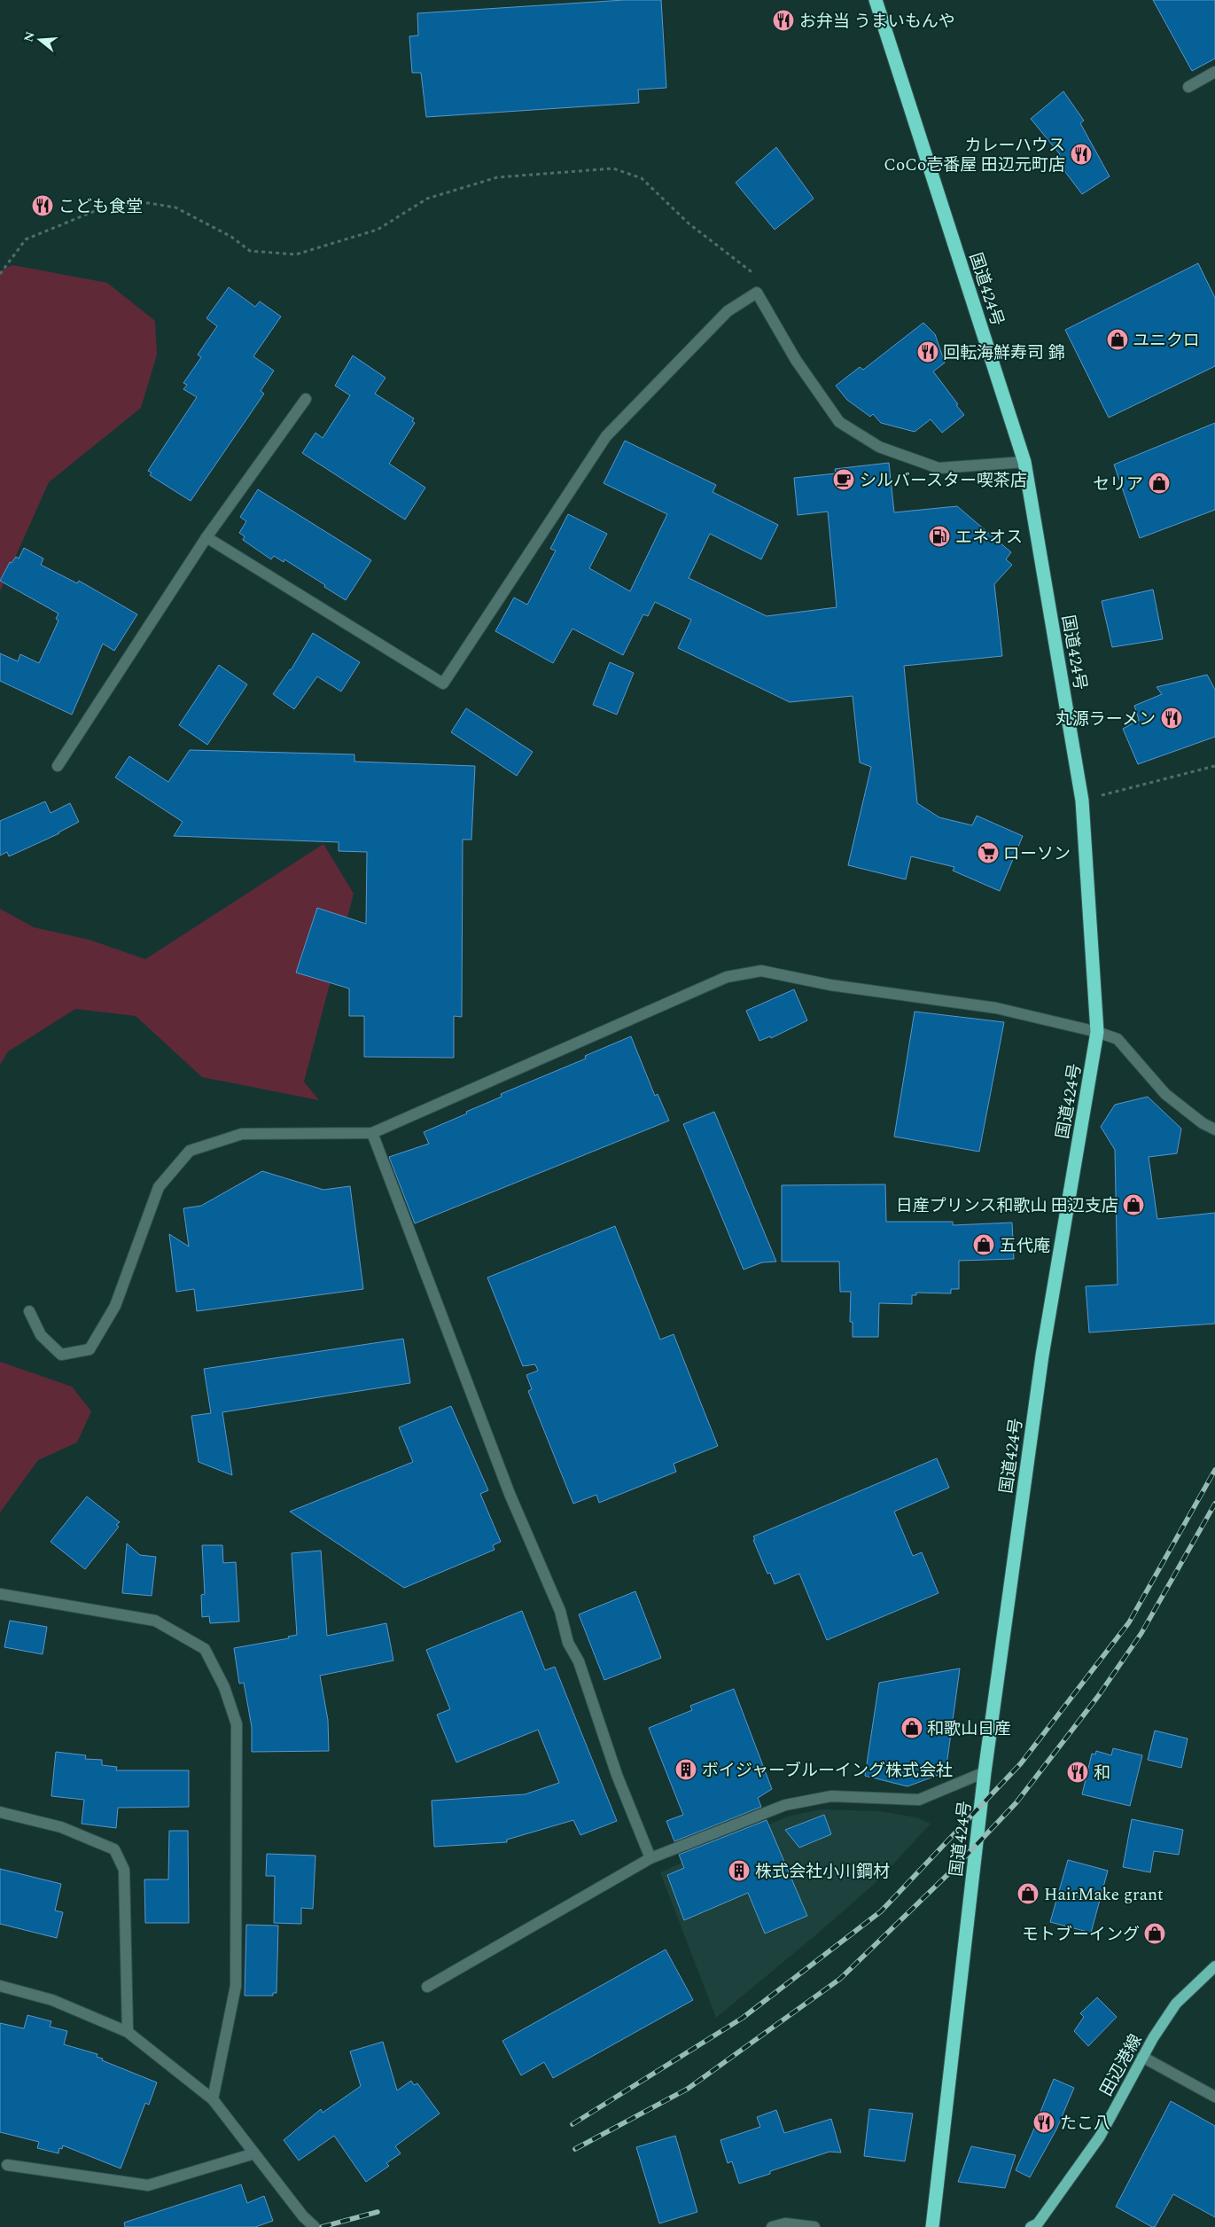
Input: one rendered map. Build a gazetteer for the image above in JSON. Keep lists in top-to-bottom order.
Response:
{
  "streets": {
    "highway": ["国道424号"],
    "main road": ["田辺港線"]
  },
  "places": {
    "restaurant": [
      "お弁当 うまいもんや",
      "カレーハウス CoCo壱番屋 田辺元町店",
      "こども食堂",
      "回転海鮮寿司 錦",
      "丸源ラーメン",
      "和",
      "たこ八"
    ],
    "shop": [
      "ユニクロ",
      "セリア",
      "日産プリンス和歌山 田辺支店",
      "五代庵",
      "和歌山日産",
      "HairMake grant",
      "モトブーイング"
    ],
    "cafe": ["シルバースター喫茶店"],
    "fuel station": ["エネオス"],
    "supermarket": ["ローソン"],
    "building": ["ボイジャーブルーイング株式会社", "株式会社小川鋼材"]
  },
  "north": "left"
}
